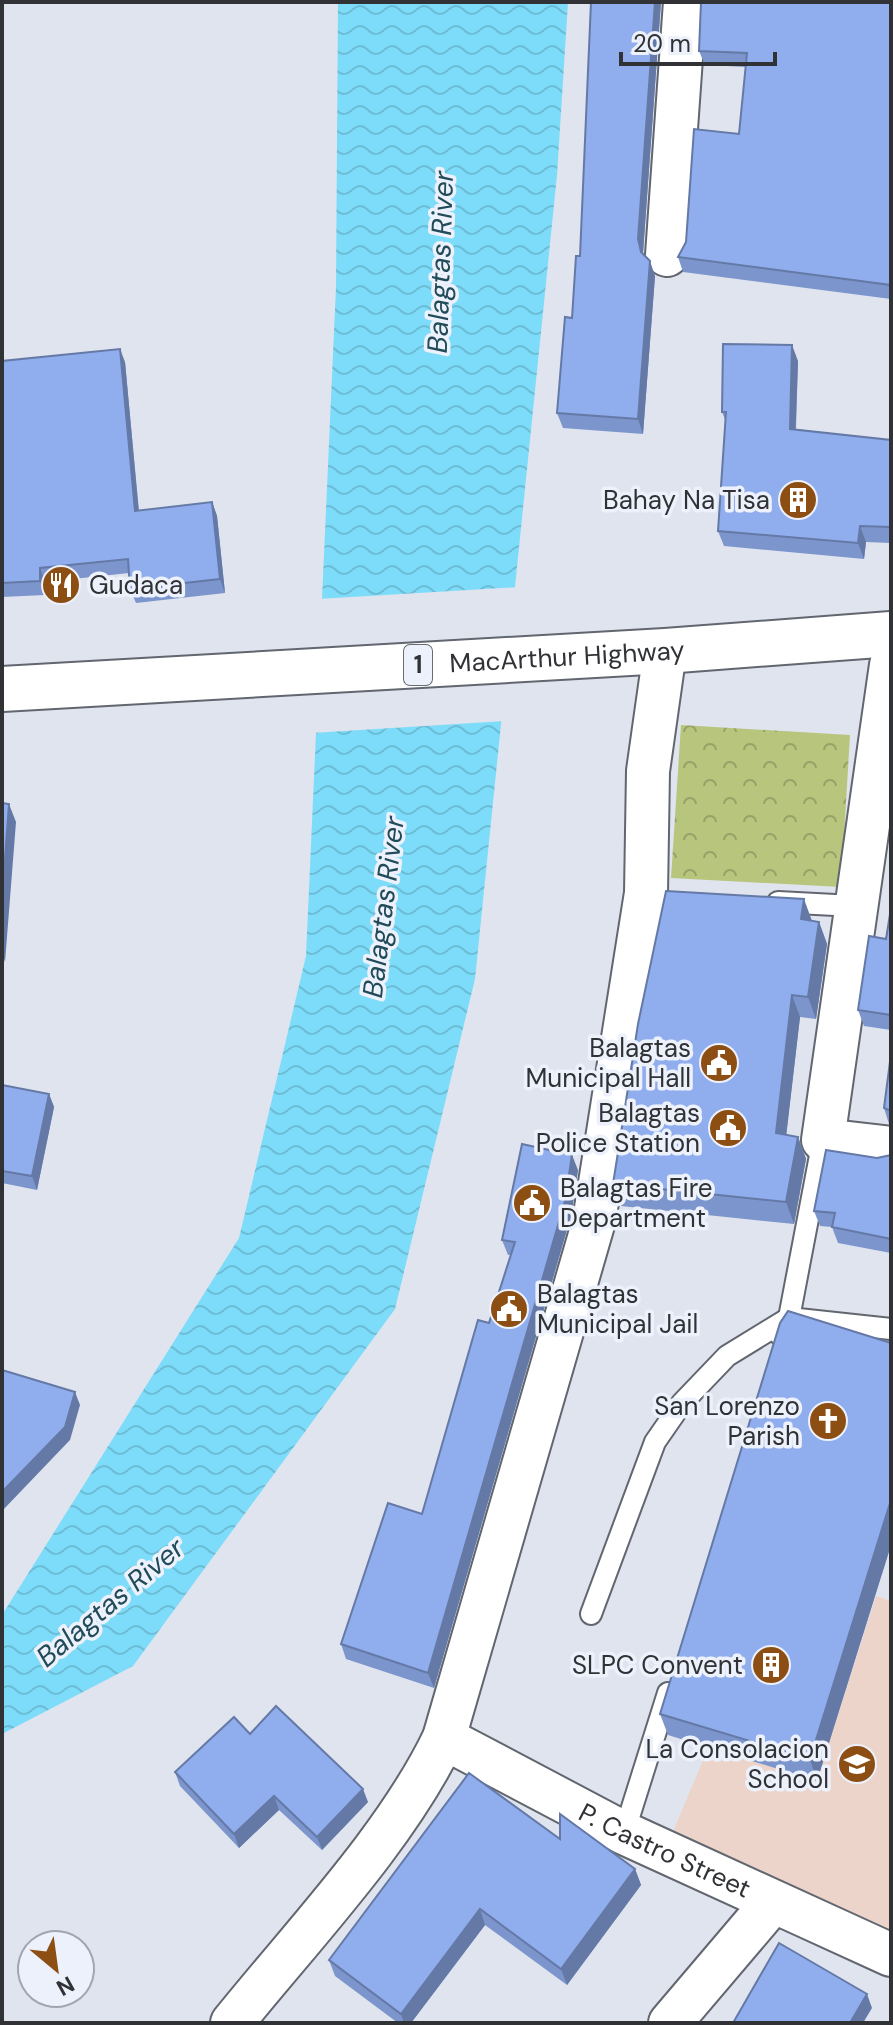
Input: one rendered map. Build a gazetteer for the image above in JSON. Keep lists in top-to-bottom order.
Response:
{
  "streets": {
    "highway": ["MacArthur Highway", "1"],
    "street": ["P. Castro Street"]
  },
  "water": ["Balagtas River"],
  "places": {
    "building": ["Bahay Na Tisa", "SLPC Convent"],
    "restaurant": ["Gudaca"],
    "public building": [
      "Balagtas Municipal Hall",
      "Balagtas Police Station",
      "Balagtas Fire Department",
      "Balagtas Municipal Jail"
    ],
    "church": ["San Lorenzo Parish"],
    "school or university": ["La Consolacion School"]
  },
  "scale_bar": "20 m",
  "north": "bottom right"
}
